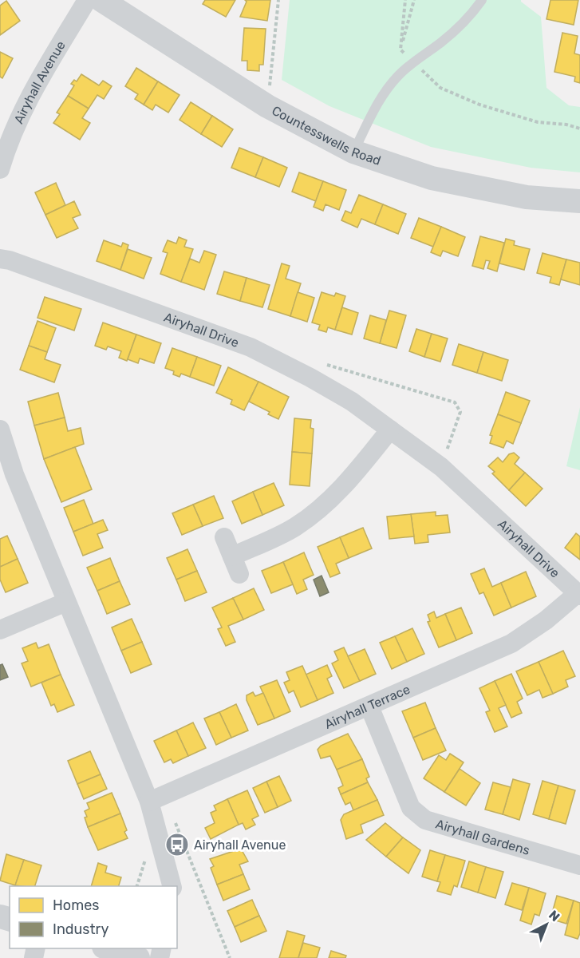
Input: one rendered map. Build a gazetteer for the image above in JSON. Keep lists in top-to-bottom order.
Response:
{
  "streets": {
    "street": [
      "Airyhall Avenue",
      "Countesswells Road",
      "Airyhall Drive",
      "Airyhall Terrace",
      "Airyhall Gardens"
    ]
  },
  "crossings": [
    ["Airyhall Drive", "Airyhall Terrace"],
    ["Airyhall Terrace", "Airyhall Gardens"]
  ],
  "places": {
    "bus stop": ["Airyhall Avenue"]
  },
  "legend": ["Homes", "Industry"],
  "north": "top right"
}
